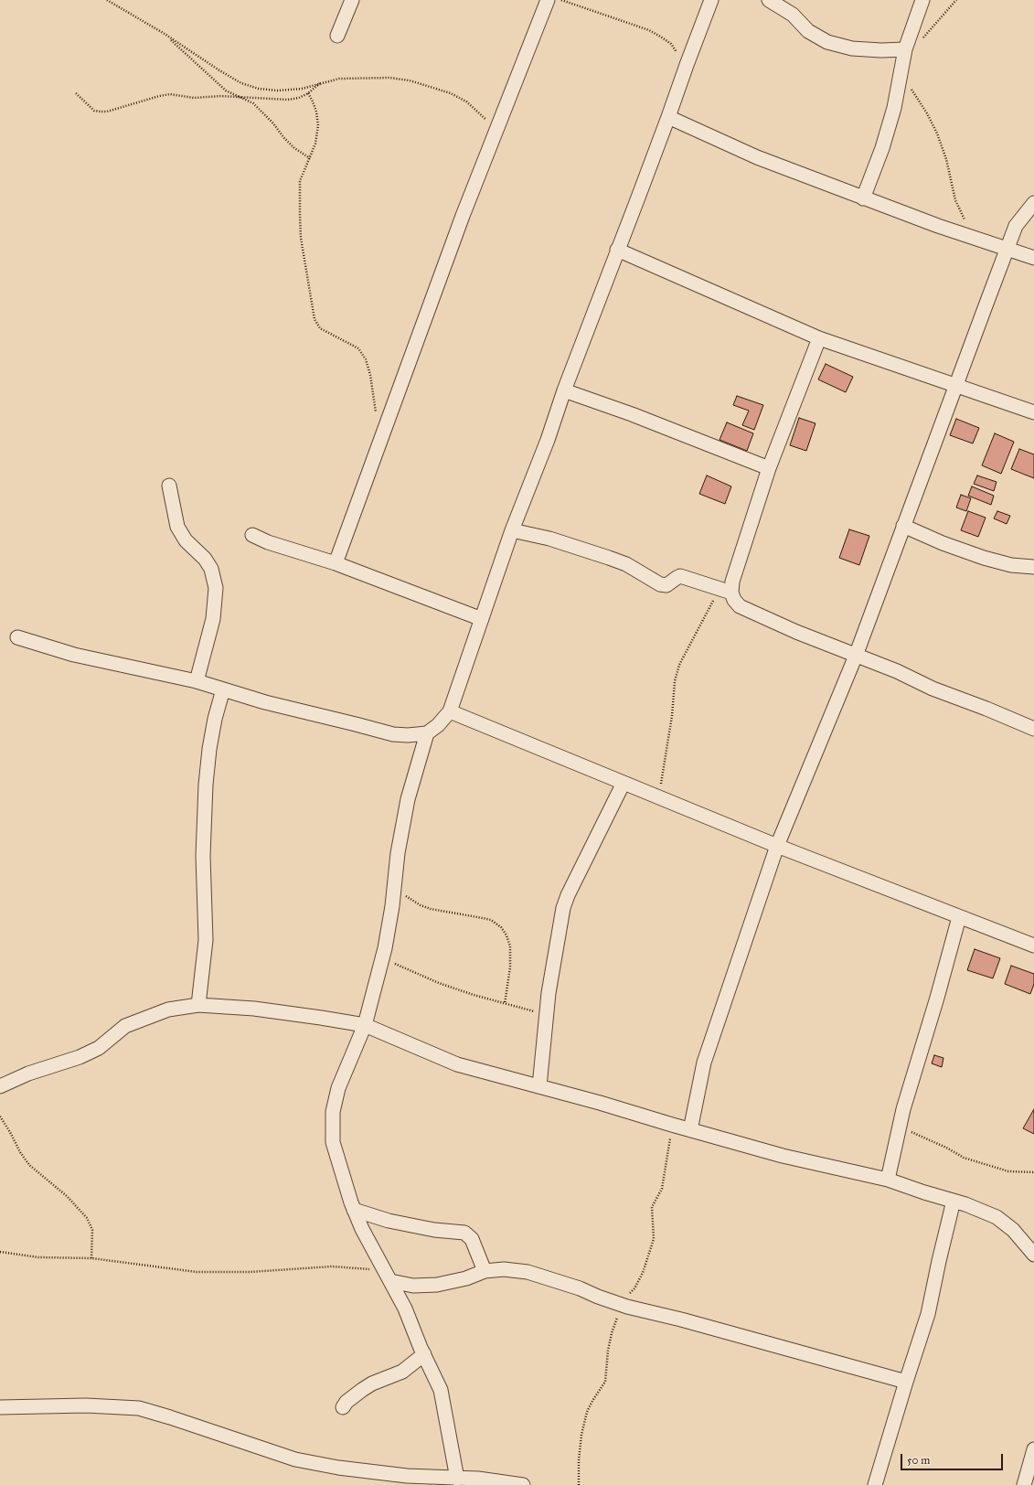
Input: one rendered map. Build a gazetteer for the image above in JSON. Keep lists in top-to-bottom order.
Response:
{
  "scale_bar": "50 m"
}
